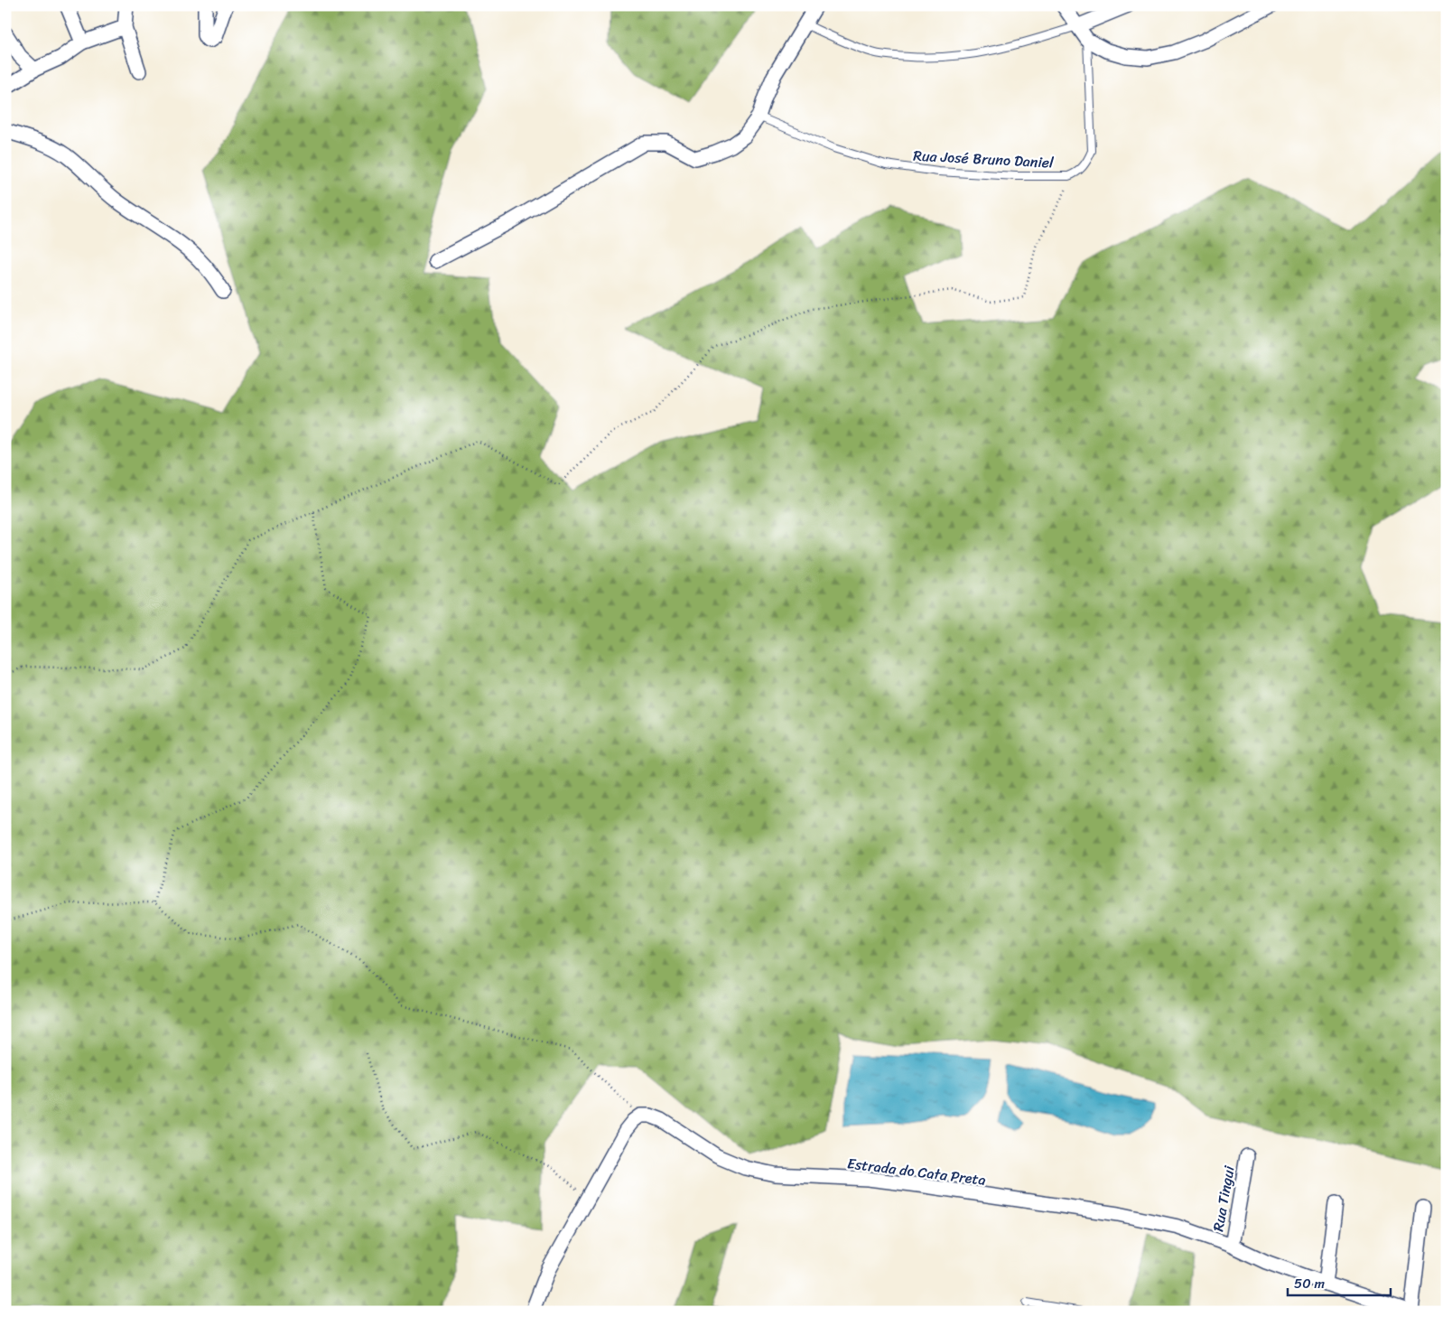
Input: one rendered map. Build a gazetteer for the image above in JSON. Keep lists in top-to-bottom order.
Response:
{
  "streets": {
    "street": ["Estrada do Cata Preta", "Rua Tingui"],
    "lane": ["Rua José Bruno Daniel"]
  },
  "crossings": [
    ["Estrada do Cata Preta", "Rua Tingui"]
  ],
  "scale_bar": "50 m"
}
